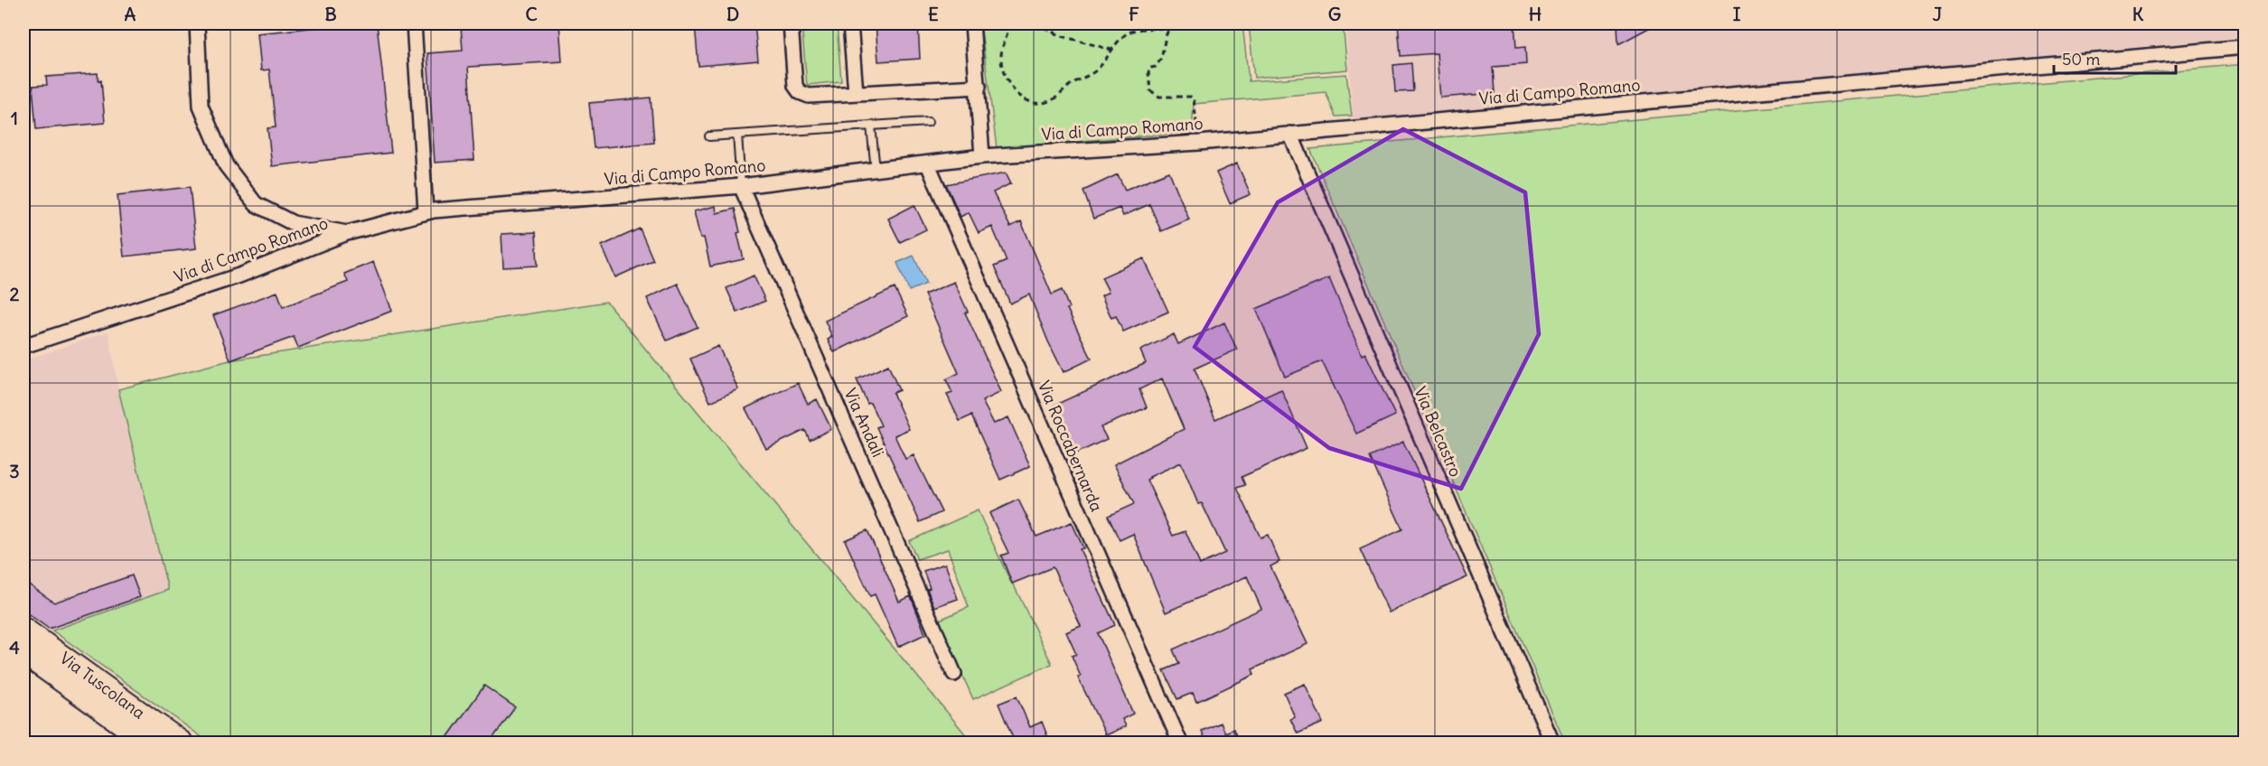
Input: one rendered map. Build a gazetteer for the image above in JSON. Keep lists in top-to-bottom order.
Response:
{
  "streets": {
    "main road": ["Via Tuscolana"],
    "street": [
      "Via di Campo Romano",
      "Via Andali",
      "Via Belcastro",
      "Via Roccabernarda"
    ]
  },
  "crossings": [
    ["Via di Campo Romano", "Via Andali"],
    ["Via di Campo Romano", "Via Belcastro"],
    ["Via di Campo Romano", "Via Roccabernarda"]
  ],
  "scale_bar": "50 m",
  "grid": {
    "columns": [
      "A",
      "B",
      "C",
      "D",
      "E",
      "F",
      "G",
      "H",
      "I",
      "J",
      "K"
    ],
    "rows": [
      "1",
      "2",
      "3",
      "4"
    ]
  }
}
